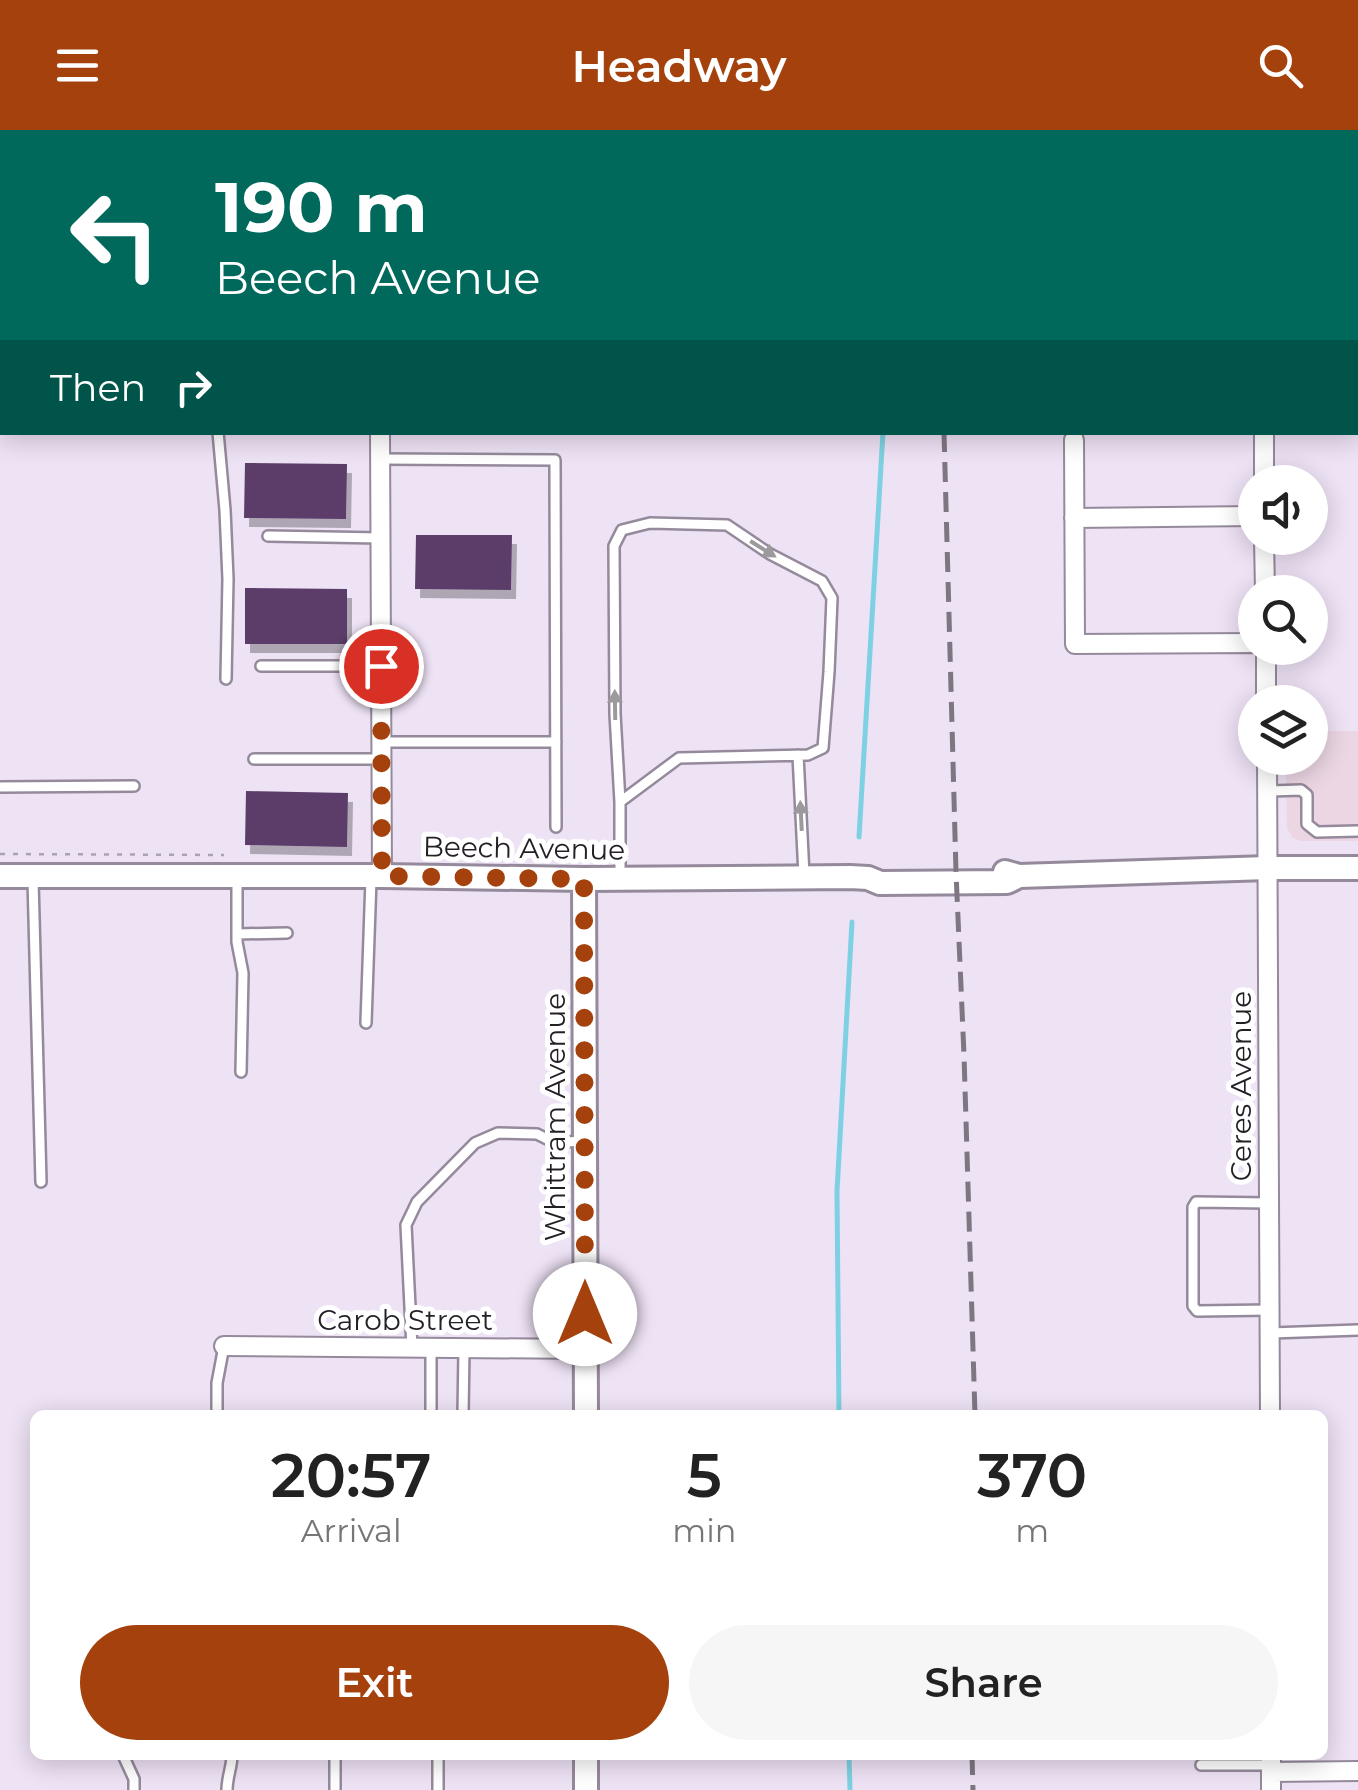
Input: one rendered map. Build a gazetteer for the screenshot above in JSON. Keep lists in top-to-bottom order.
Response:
{
  "streets": {
    "main road": ["Beech Avenue", "Whittram Avenue"],
    "street": ["Ceres Avenue", "Carob Street"]
  },
  "crossings": [
    ["Beech Avenue", "Ceres Avenue"],
    ["Beech Avenue", "Whittram Avenue"],
    ["Whittram Avenue", "Carob Street"]
  ],
  "page": {
    "header": "Headway",
    "turn": ["190 m", "Beech Avenue"],
    "then": "Then",
    "eta": [
      "20:57",
      "Arrival",
      "5",
      "min",
      "370",
      "m"
    ],
    "buttons": ["Exit", "Share"]
  }
}
